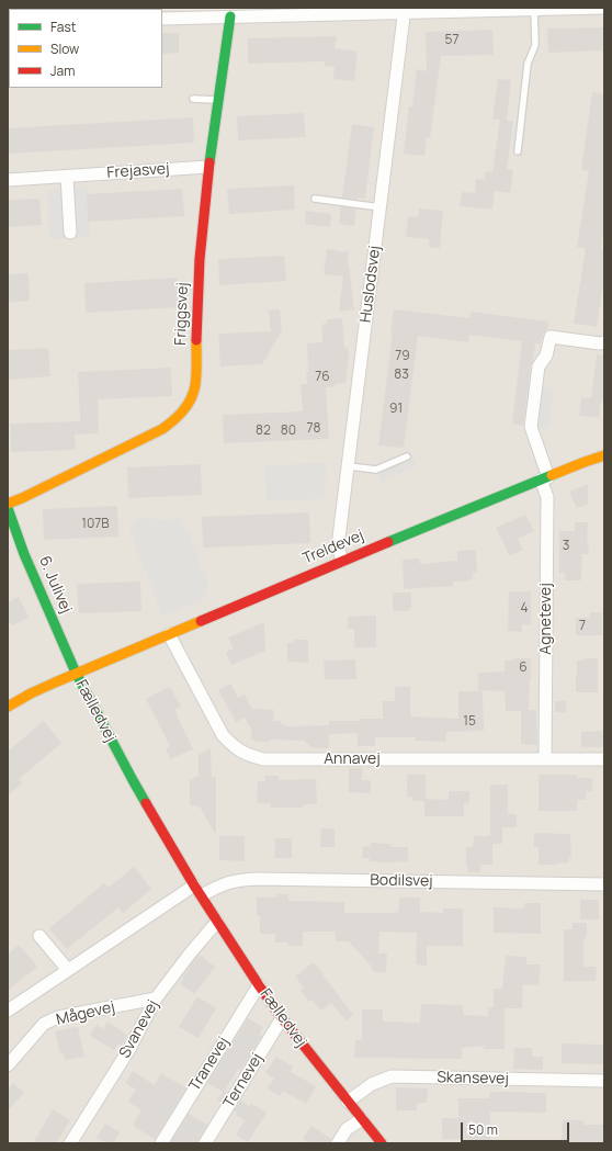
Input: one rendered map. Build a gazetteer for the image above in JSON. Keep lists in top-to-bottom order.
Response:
{
  "streets": {
    "street": [
      "Frejasvej",
      "Huslodsvej",
      "Friggsvej",
      "Treldevej",
      "6. Julivej",
      "Agnetevej",
      "Fælledvej",
      "Annavej",
      "Bodilsvej",
      "Mågevej",
      "Svanevej",
      "Tranevej",
      "Skansevej",
      "Ternevej"
    ]
  },
  "crossings": [
    ["Frejasvej", "Friggsvej"],
    ["Huslodsvej", "Treldevej"],
    ["Treldevej", "6. Julivej"],
    ["Treldevej", "Agnetevej"],
    ["Treldevej", "Fælledvej"],
    ["Treldevej", "Annavej"],
    ["6. Julivej", "Fælledvej"],
    ["Agnetevej", "Annavej"],
    ["Fælledvej", "Bodilsvej"],
    ["Fælledvej", "Svanevej"],
    ["Fælledvej", "Tranevej"],
    ["Fælledvej", "Skansevej"],
    ["Fælledvej", "Ternevej"],
    ["Mågevej", "Svanevej"]
  ],
  "house_numbers": [
    "57",
    "79",
    "83",
    "76",
    "91",
    "78",
    "82",
    "80",
    "107B",
    "3",
    "4",
    "7",
    "6",
    "15"
  ],
  "legend": ["Fast", "Slow", "Jam"],
  "scale_bar": "50 m"
}
